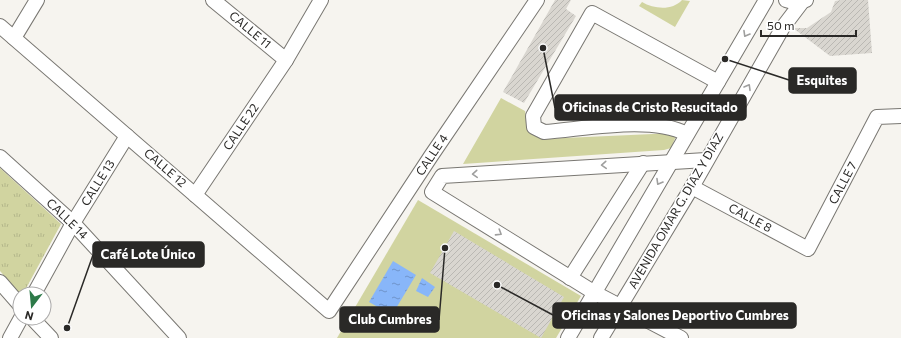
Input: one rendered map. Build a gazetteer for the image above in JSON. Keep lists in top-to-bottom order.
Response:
{
  "streets": {
    "street": [
      "CALLE 11",
      "CALLE 22",
      "CALLE 4",
      "CALLE 12",
      "CALLE 13",
      "CALLE 7",
      "AVENIDA OMAR G. DIAZ Y DIAZ",
      "CALLE 8",
      "CALLE 14"
    ]
  },
  "crossings": [
    ["CALLE 11", "CALLE 22"],
    ["CALLE 22", "CALLE 12"],
    ["CALLE 4", "CALLE 12"],
    ["CALLE 12", "CALLE 13"],
    ["CALLE 13", "CALLE 14"],
    ["CALLE 7", "CALLE 8"],
    ["AVENIDA OMAR G. DIAZ Y DIAZ", "CALLE 8"]
  ],
  "places": [
    "Oficinas de Cristo Resucitado",
    "Esquites",
    "Club Cumbres",
    "Oficinas y Salones Deportivo Cumbres",
    "Café Lote Único"
  ],
  "scale_bar": "50 m",
  "north": "bottom"
}
